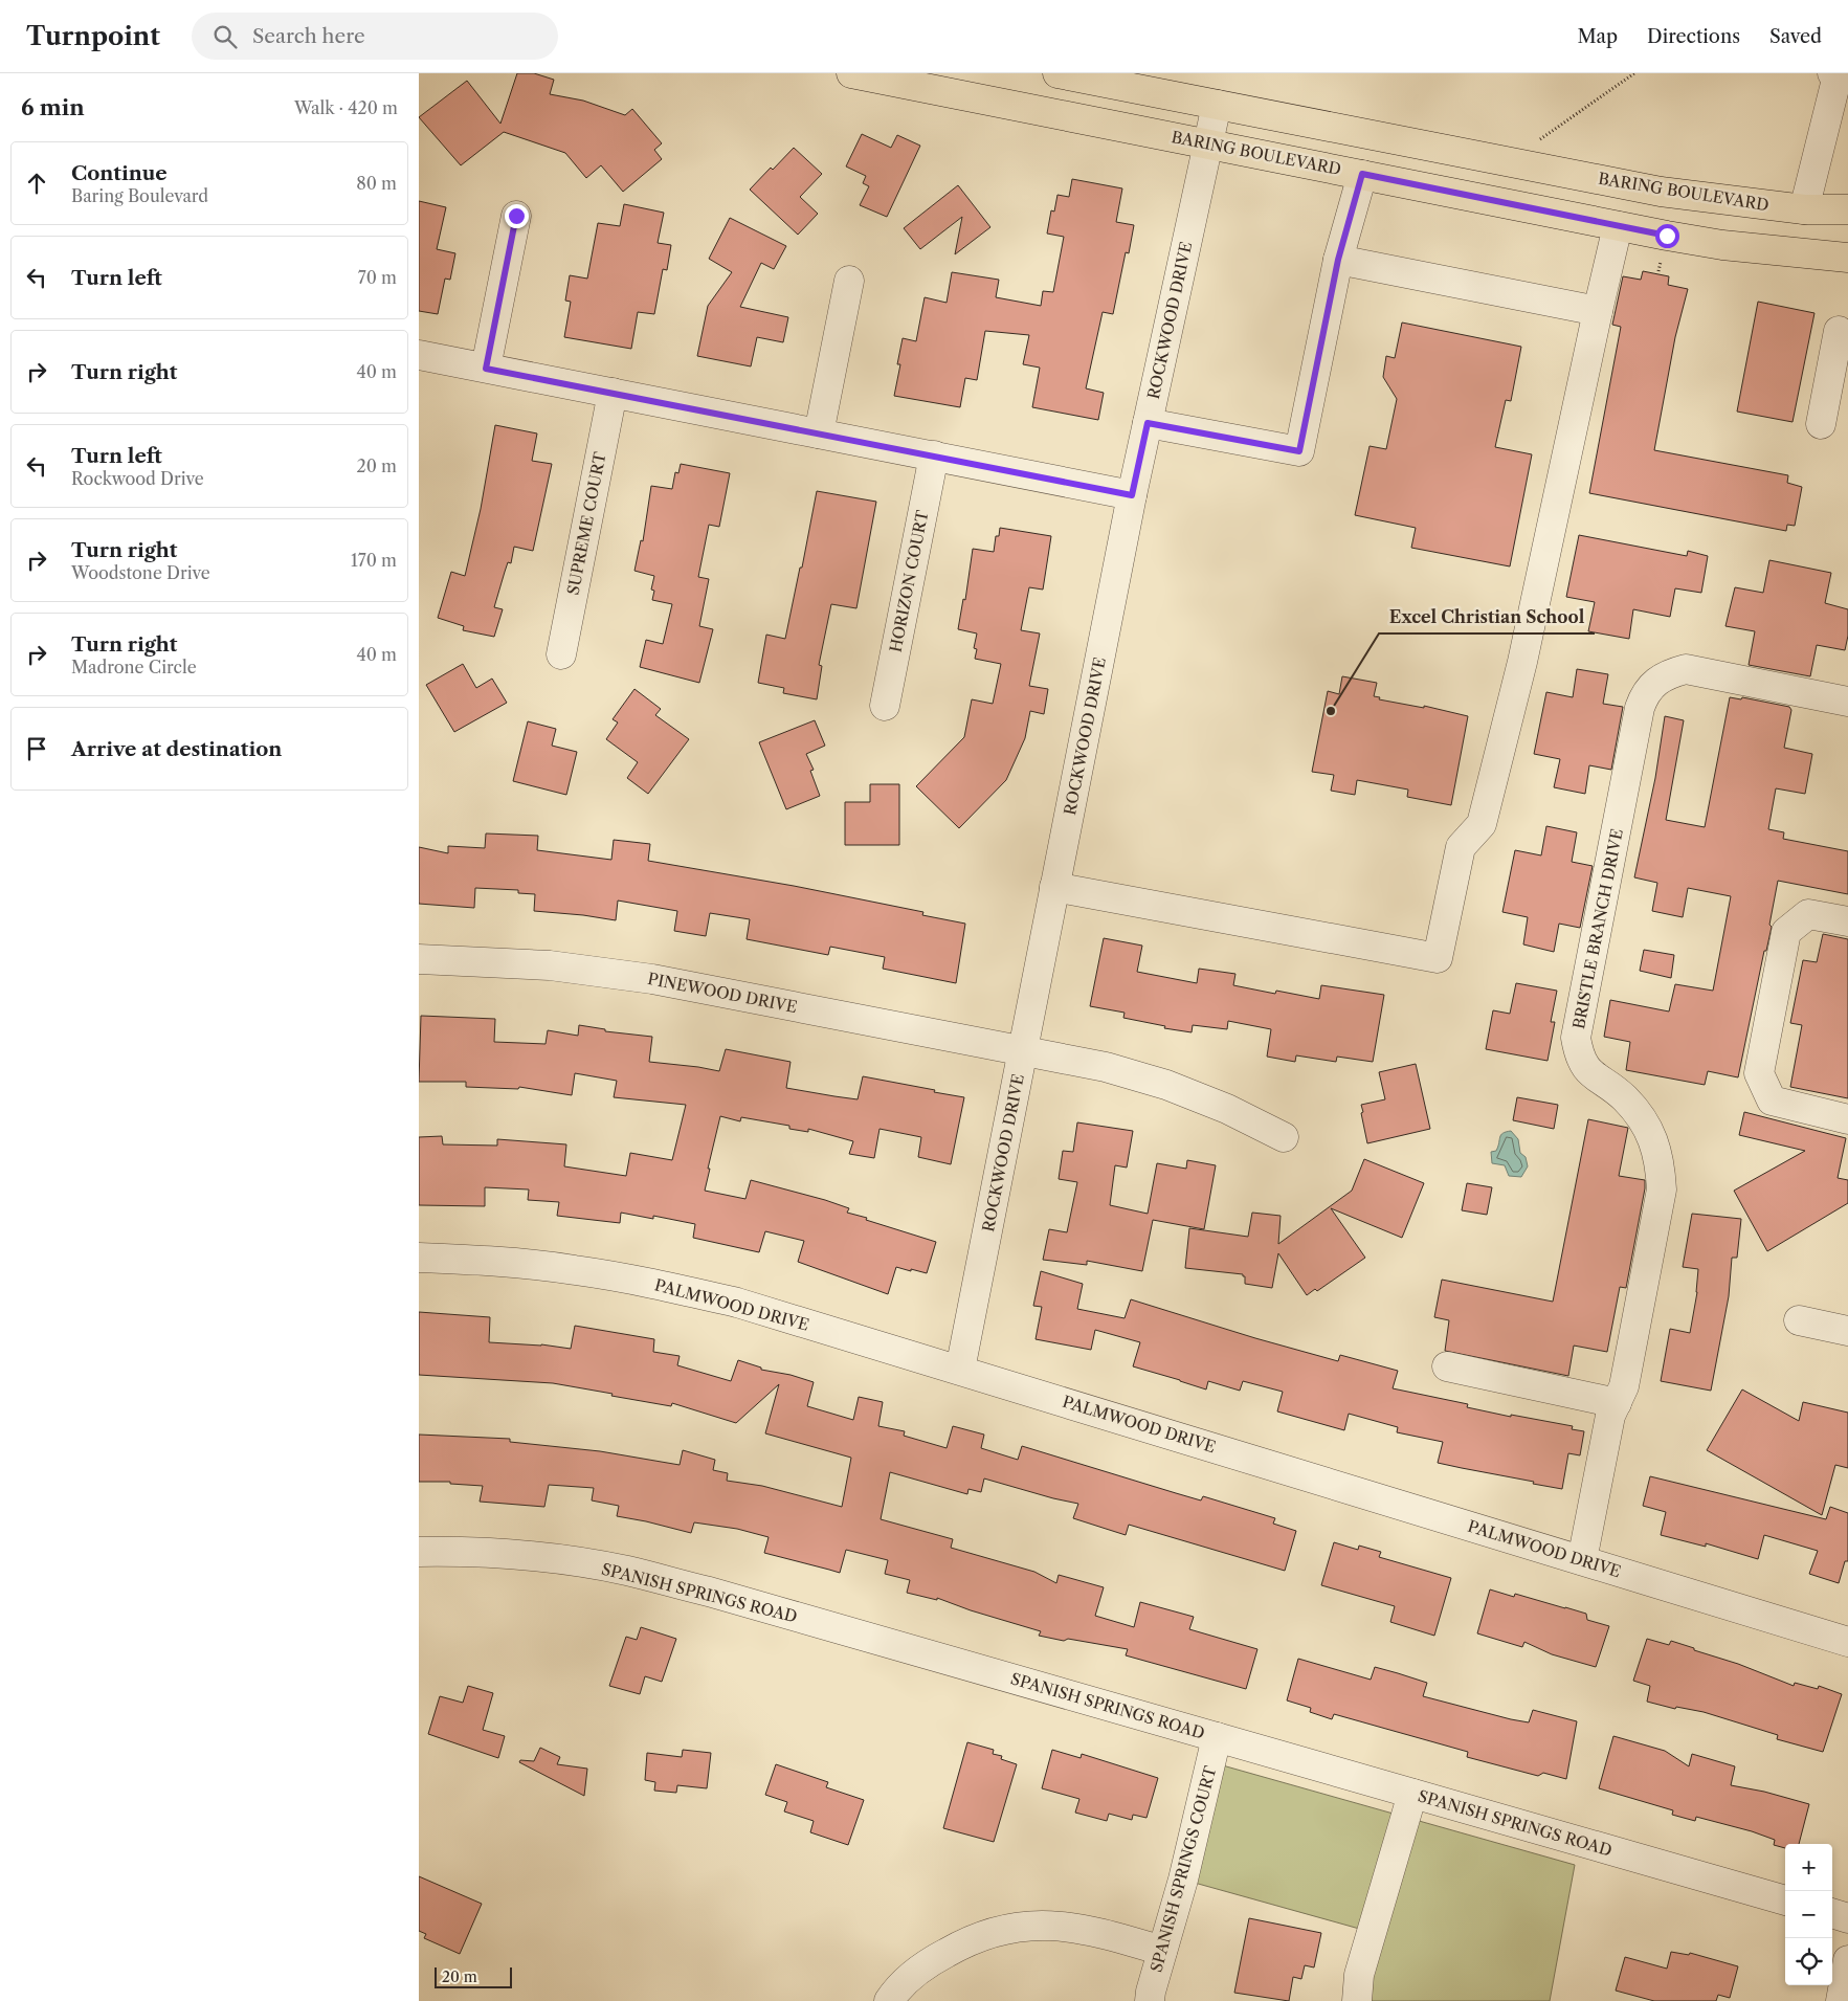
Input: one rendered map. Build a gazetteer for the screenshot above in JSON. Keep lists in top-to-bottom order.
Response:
{
  "streets": {
    "main road": ["BARING BOULEVARD"],
    "street": [
      "ROCKWOOD DRIVE",
      "SUPREME COURT",
      "HORIZON COURT",
      "BRISTLE BRANCH DRIVE",
      "PINEWOOD DRIVE",
      "PALMWOOD DRIVE",
      "SPANISH SPRINGS ROAD",
      "SPANISH SPRINGS COURT"
    ]
  },
  "crossings": [
    ["BARING BOULEVARD", "ROCKWOOD DRIVE"],
    ["ROCKWOOD DRIVE", "PINEWOOD DRIVE"],
    ["ROCKWOOD DRIVE", "PALMWOOD DRIVE"],
    ["BRISTLE BRANCH DRIVE", "PALMWOOD DRIVE"],
    ["SPANISH SPRINGS ROAD", "SPANISH SPRINGS COURT"]
  ],
  "places": ["Excel Christian School"],
  "scale_bar": "20 m",
  "page": {
    "header": "Turnpoint",
    "search": "Search here",
    "nav": ["Map", "Directions", "Saved"],
    "heading": ["6 min", "Walk · 420 m"],
    "list": [
      ["Continue", "Baring Boulevard", "80 m"],
      ["Turn left", "70 m"],
      ["Turn right", "40 m"],
      ["Turn left", "Rockwood Drive", "20 m"],
      ["Turn right", "Woodstone Drive", "170 m"],
      ["Turn right", "Madrone Circle", "40 m"],
      "Arrive at destination"
    ],
    "map_buttons": ["+", "−"],
    "scale": "20 m"
  }
}
